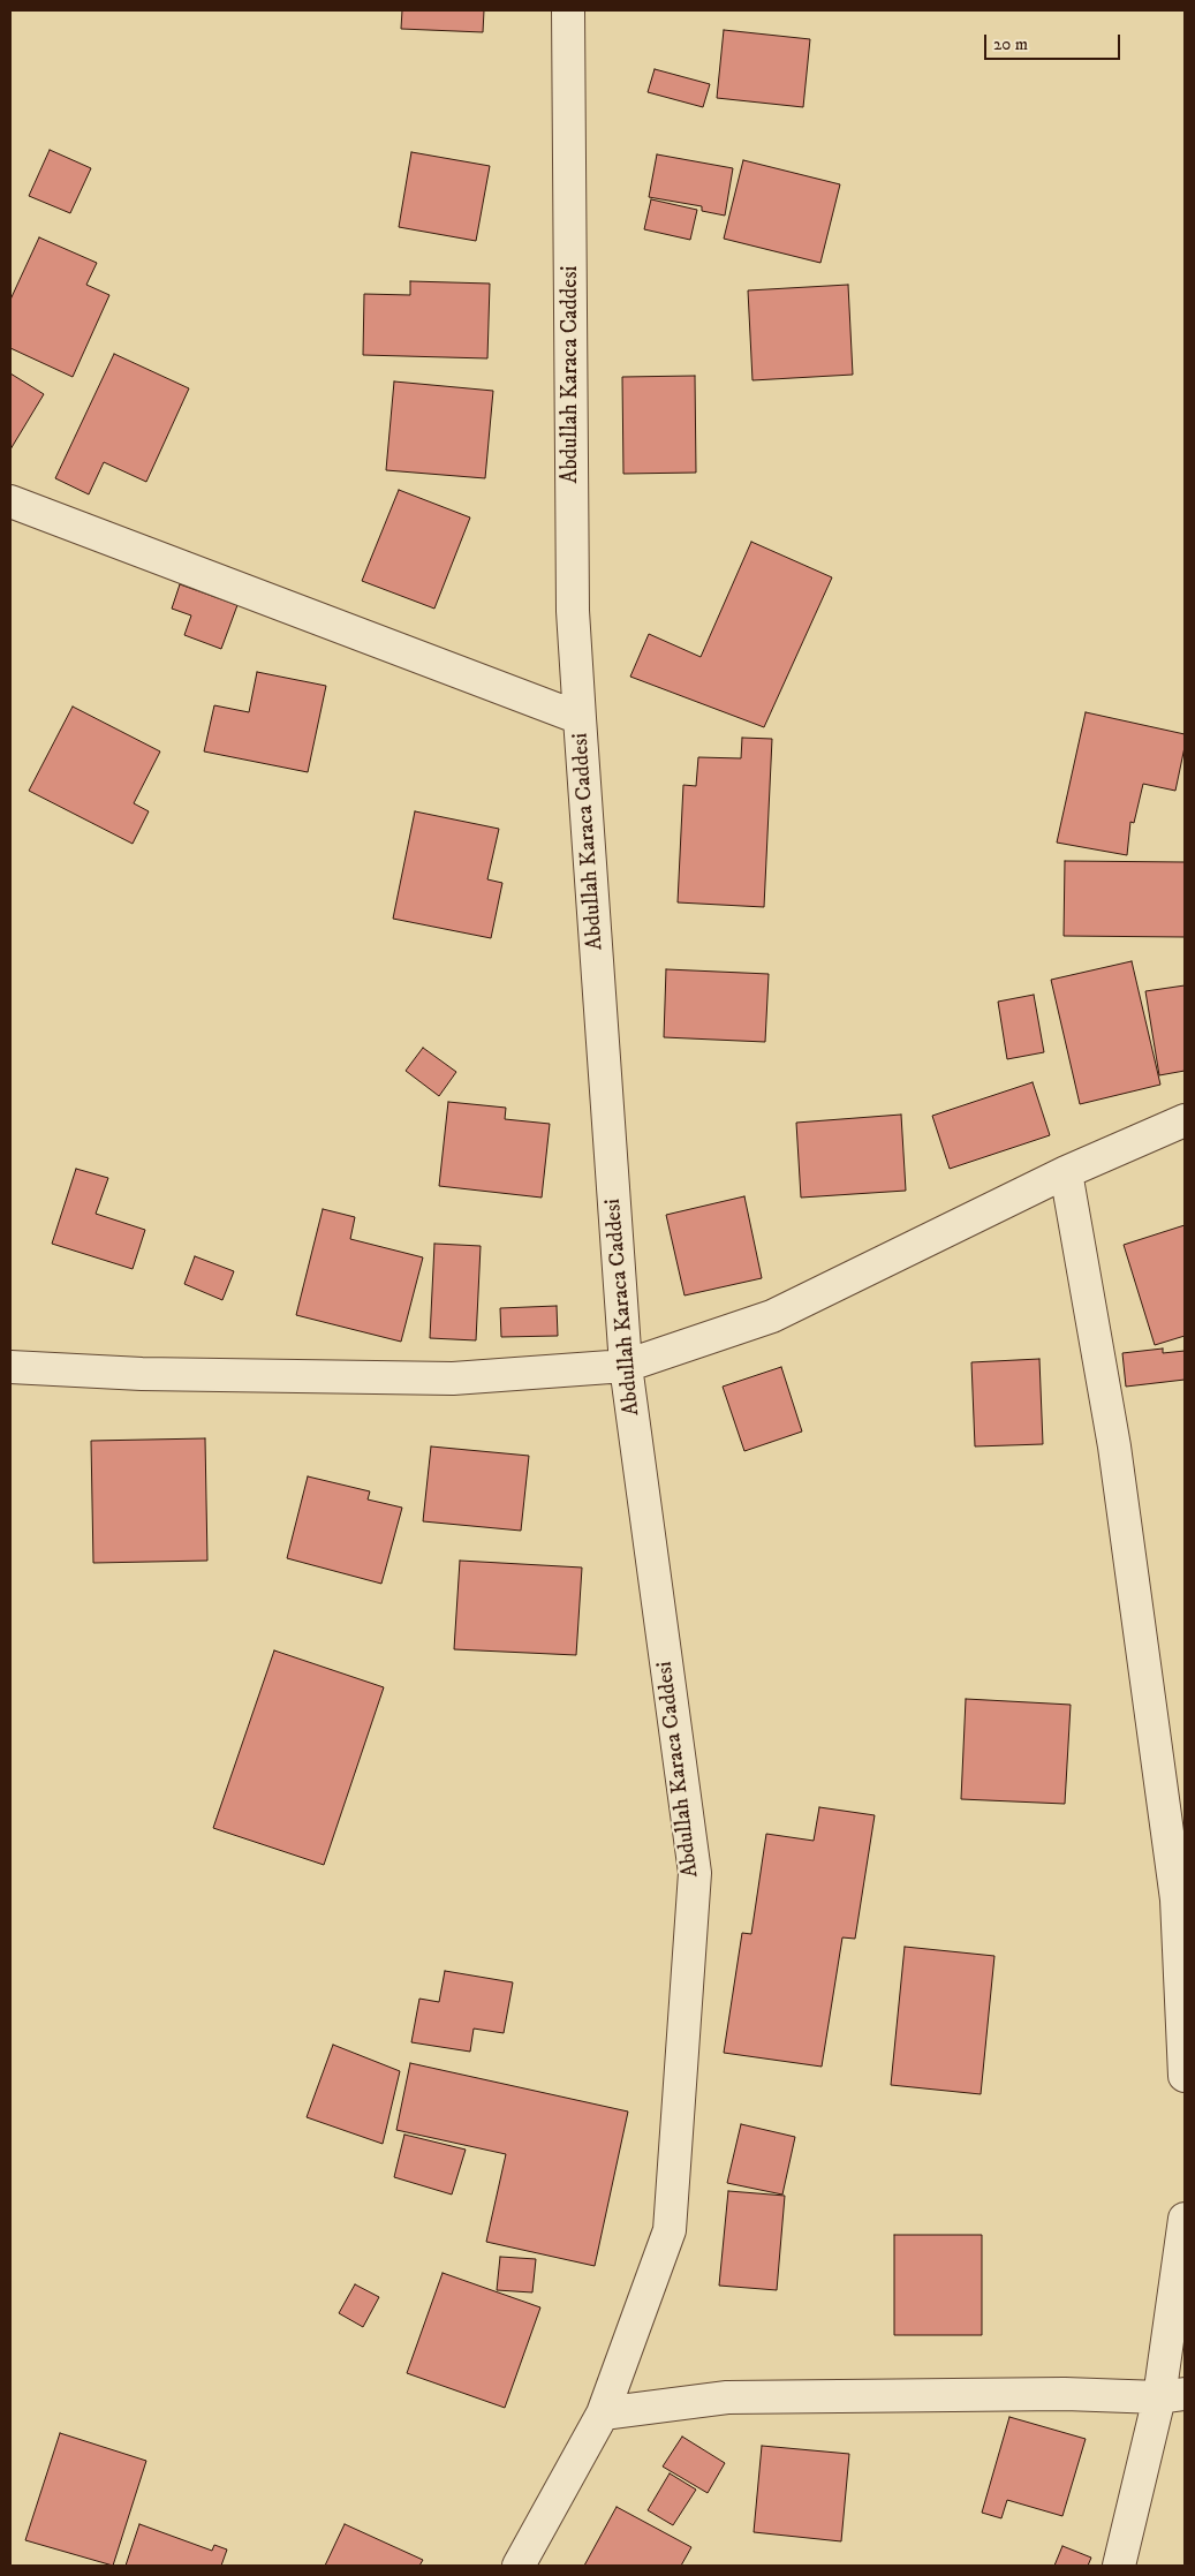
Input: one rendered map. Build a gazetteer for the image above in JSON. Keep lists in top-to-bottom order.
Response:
{
  "streets": {
    "street": ["Abdullah Karaca Caddesi"]
  },
  "scale_bar": "20 m"
}
